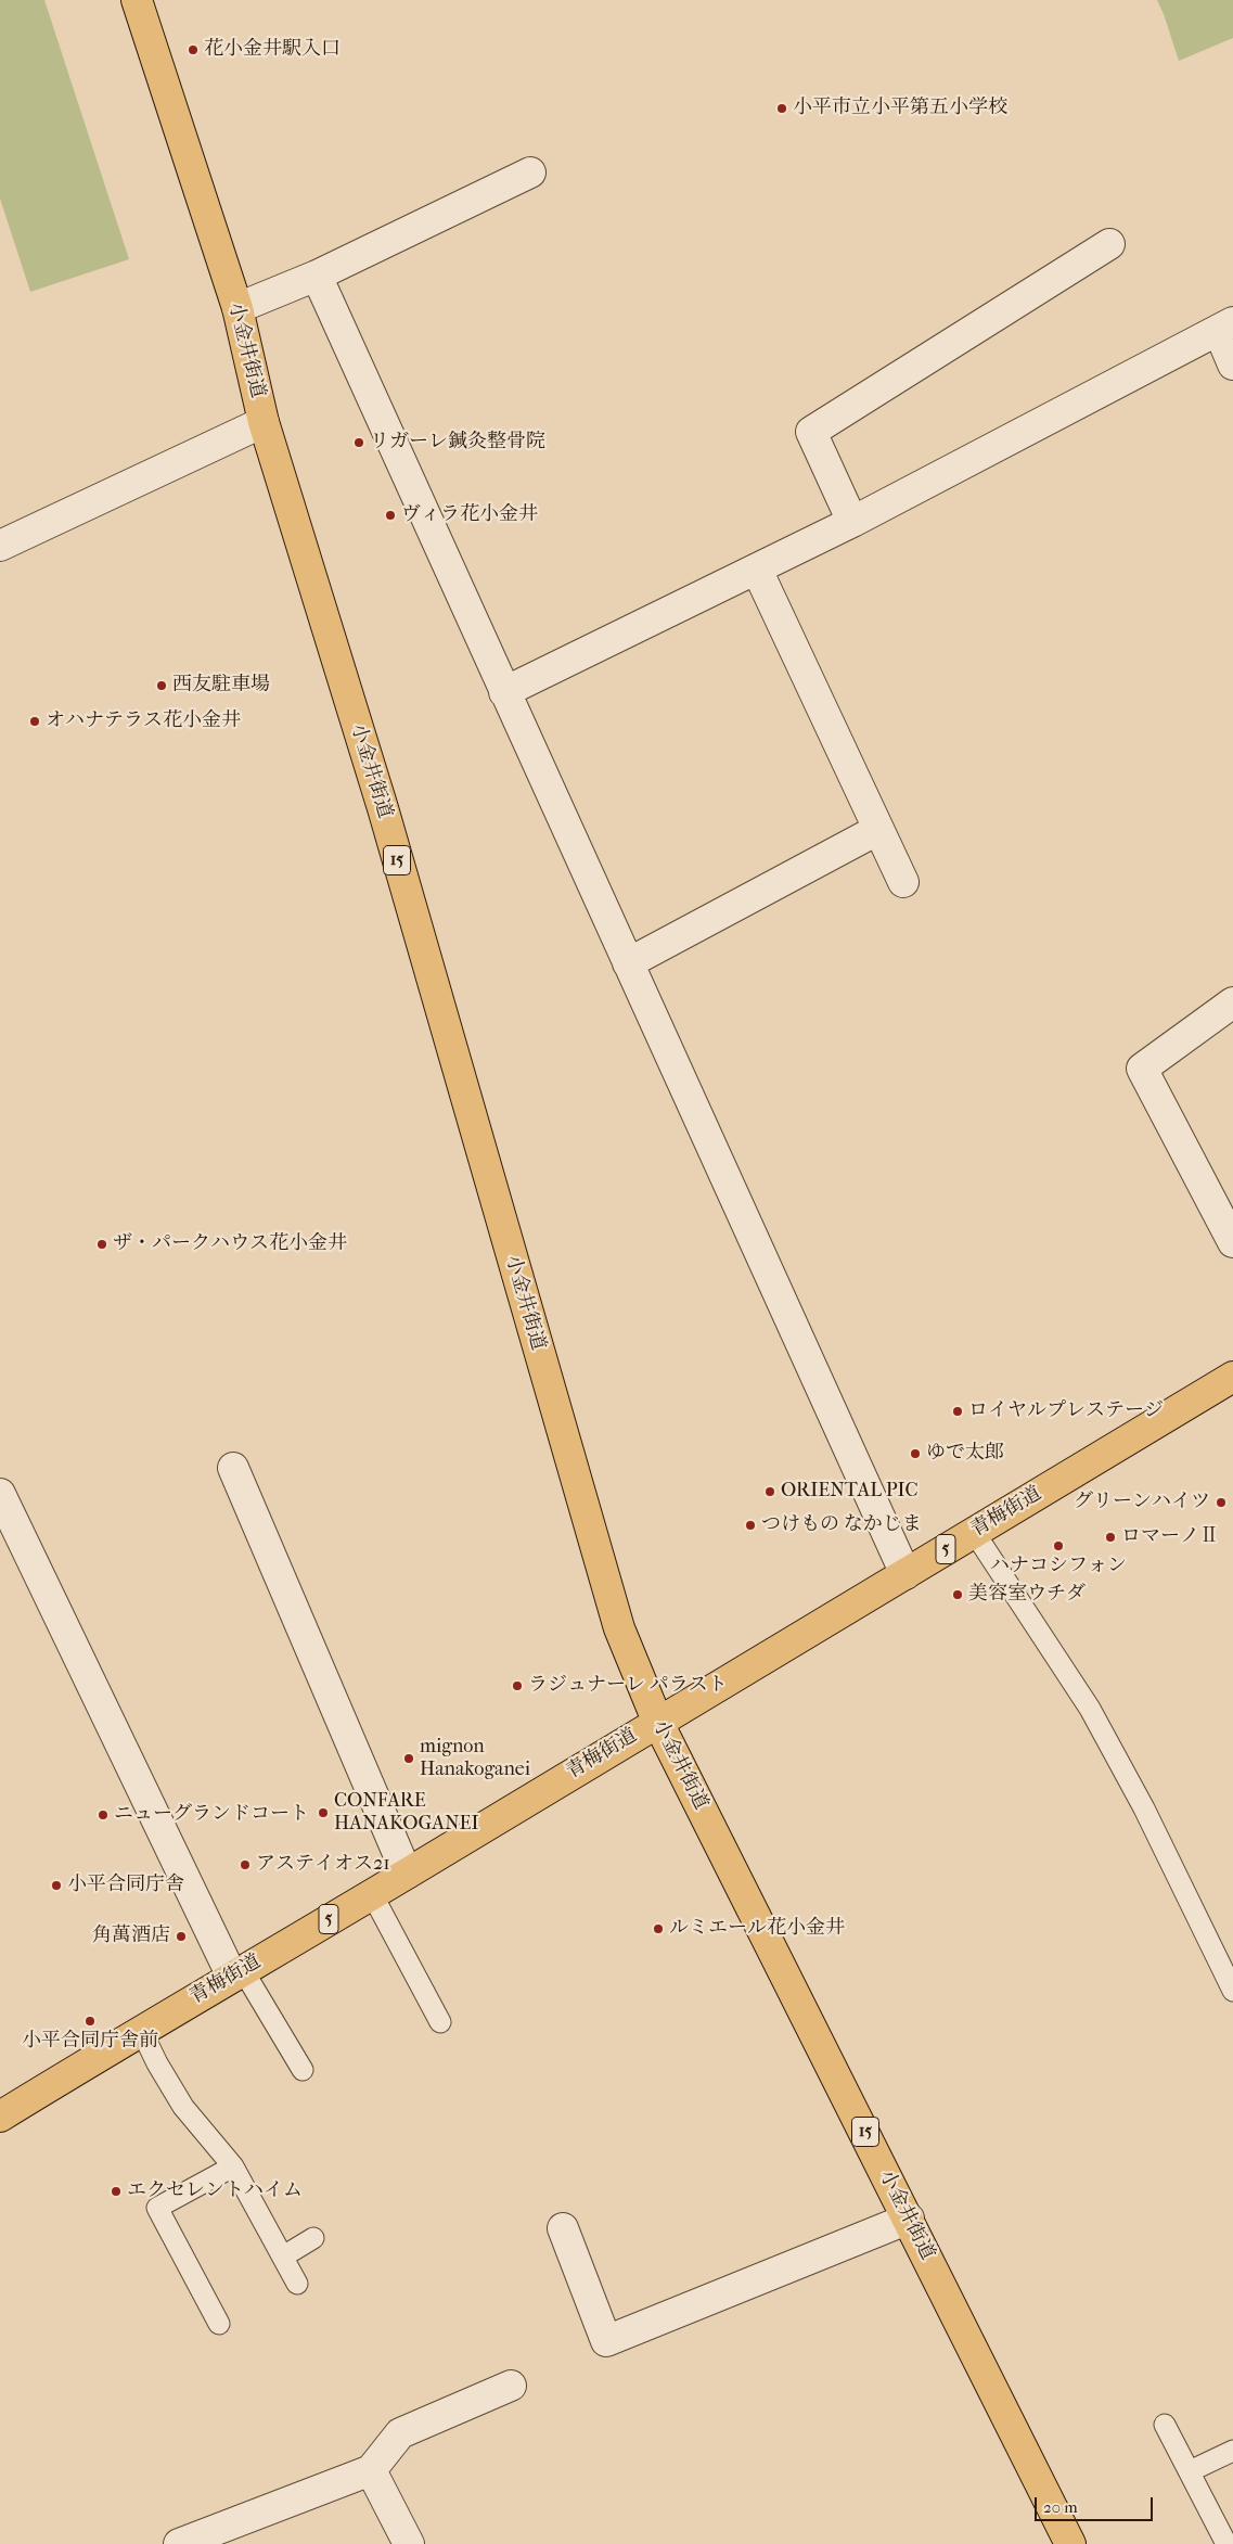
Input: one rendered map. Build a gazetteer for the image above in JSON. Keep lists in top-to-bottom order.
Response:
{
  "streets": {
    "main road": [
      "小金井街道",
      "15",
      "青梅街道",
      "5"
    ]
  },
  "crossings": [
    ["小金井街道", "青梅街道"]
  ],
  "places": [
    "花小金井駅入口",
    "小平市立小平第五小学校",
    "リガーレ鍼灸整骨院",
    "ヴィラ花小金井",
    "西友駐車場",
    "オハナテラス花小金井",
    "ザ・パークハウス花小金井",
    "ロイヤルプレステージ",
    "ゆで太郎",
    "ORIENTAL PIC",
    "グリーンハイツ",
    "つけもの なかじま",
    "ロマーノⅡ",
    "ハナコシフォン",
    "美容室ウチダ",
    "ラジュナーレ パラスト",
    "mignon Hanakoganei",
    "CONFARE HANAKOGANEI",
    "ニューグランドコート",
    "アステイオス21",
    "小平合同庁舎",
    "ルミエール花小金井",
    "角萬酒店",
    "小平合同庁舎前",
    "エクセレントハイム"
  ],
  "scale_bar": "20 m"
}
